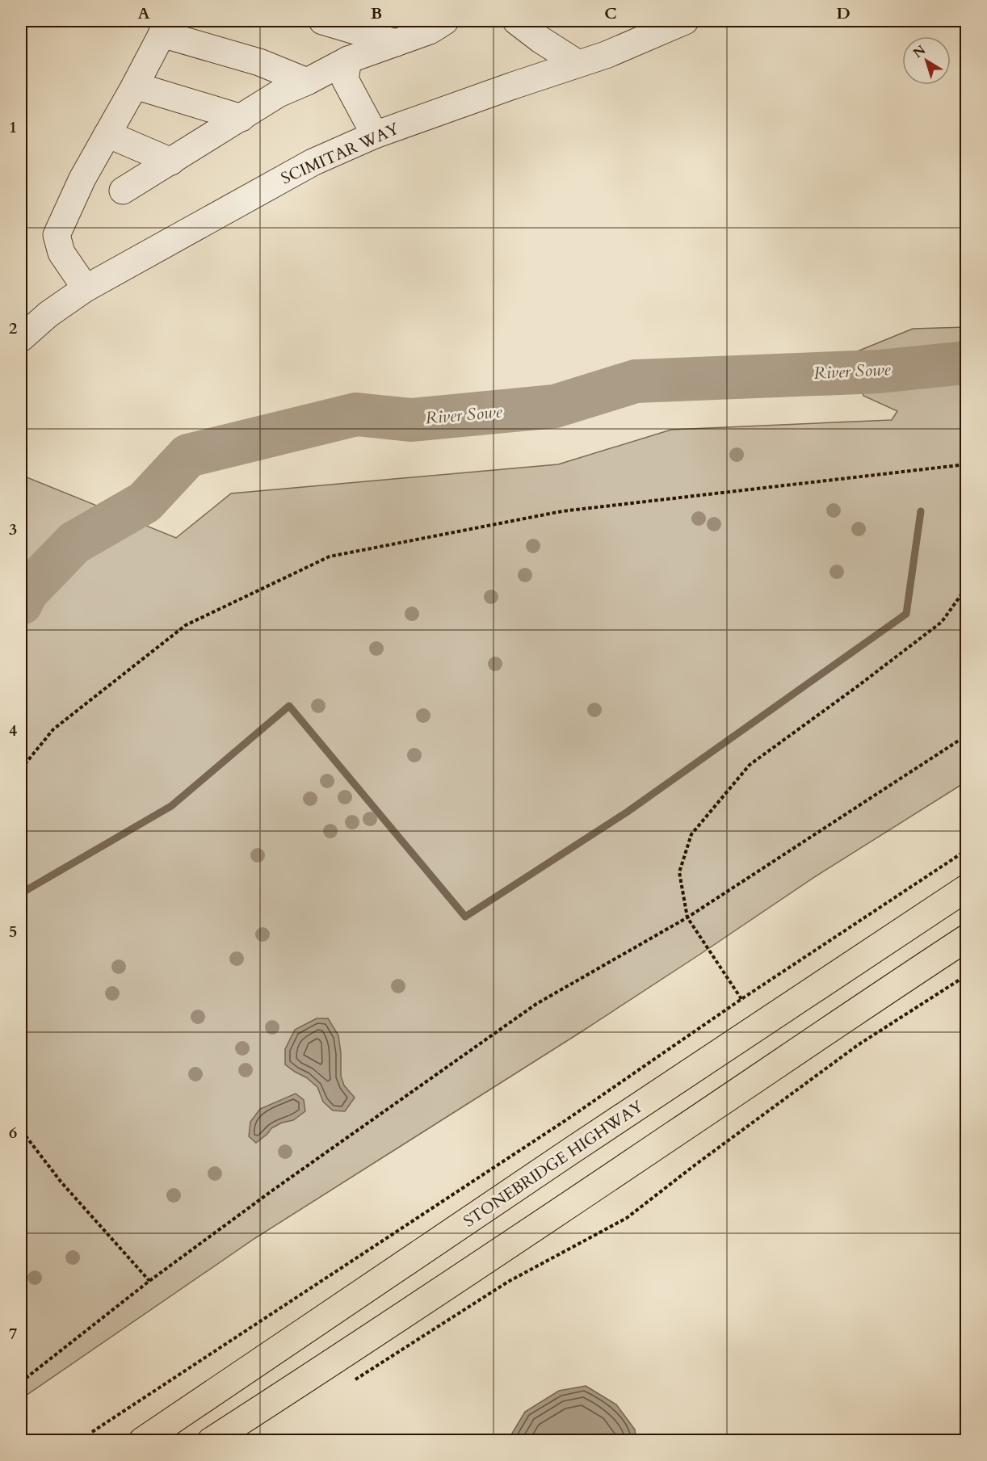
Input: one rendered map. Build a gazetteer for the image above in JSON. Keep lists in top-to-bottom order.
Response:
{
  "streets": {
    "highway": ["STONEBRIDGE HIGHWAY"],
    "street": ["SCIMITAR WAY"]
  },
  "water": ["River Sowe"],
  "north": "top left",
  "grid": {
    "columns": [
      "A",
      "B",
      "C",
      "D"
    ],
    "rows": [
      "1",
      "2",
      "3",
      "4",
      "5",
      "6",
      "7"
    ]
  }
}
